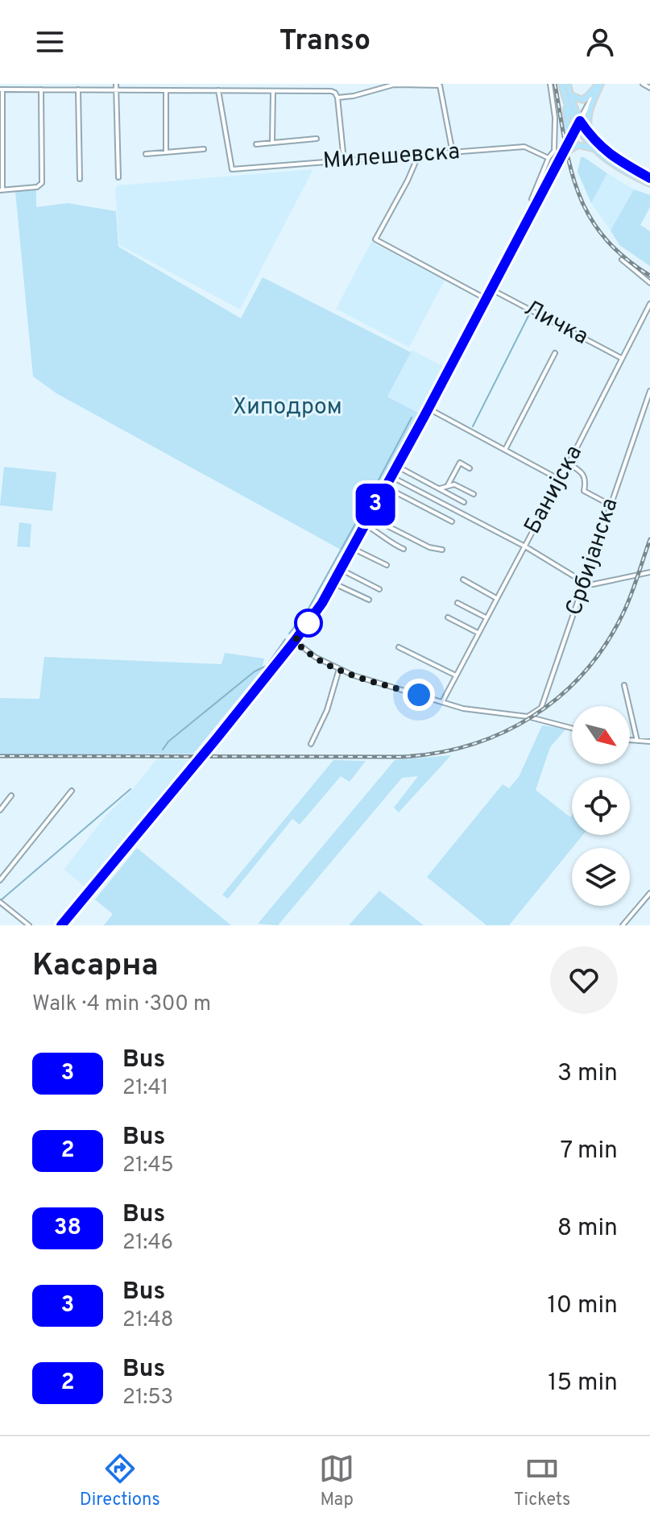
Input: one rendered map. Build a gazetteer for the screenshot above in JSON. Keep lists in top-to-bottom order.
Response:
{
  "streets": {
    "street": [
      "Милешевска",
      "Личка",
      "Банијска",
      "Србијанска"
    ]
  },
  "crossings": [
    ["Личка", "Банијска"]
  ],
  "parks": ["Хиподром"],
  "lines": ["bus line 3"],
  "north": "bottom right",
  "page": {
    "header": "Transo",
    "on_map": "3",
    "heading": ["Касарна", "Walk · 4 min · 300 m"],
    "list": [
      {
        "mark": "3",
        "name": "Bus",
        "note": "21:41",
        "value": "3 min"
      },
      {
        "mark": "2",
        "name": "Bus",
        "note": "21:45",
        "value": "7 min"
      },
      {
        "mark": "38",
        "name": "Bus",
        "note": "21:46",
        "value": "8 min"
      },
      {
        "mark": "3",
        "name": "Bus",
        "note": "21:48",
        "value": "10 min"
      },
      {
        "mark": "2",
        "name": "Bus",
        "note": "21:53",
        "value": "15 min"
      }
    ],
    "tabs": ["Directions", "Map", "Tickets"]
  }
}
